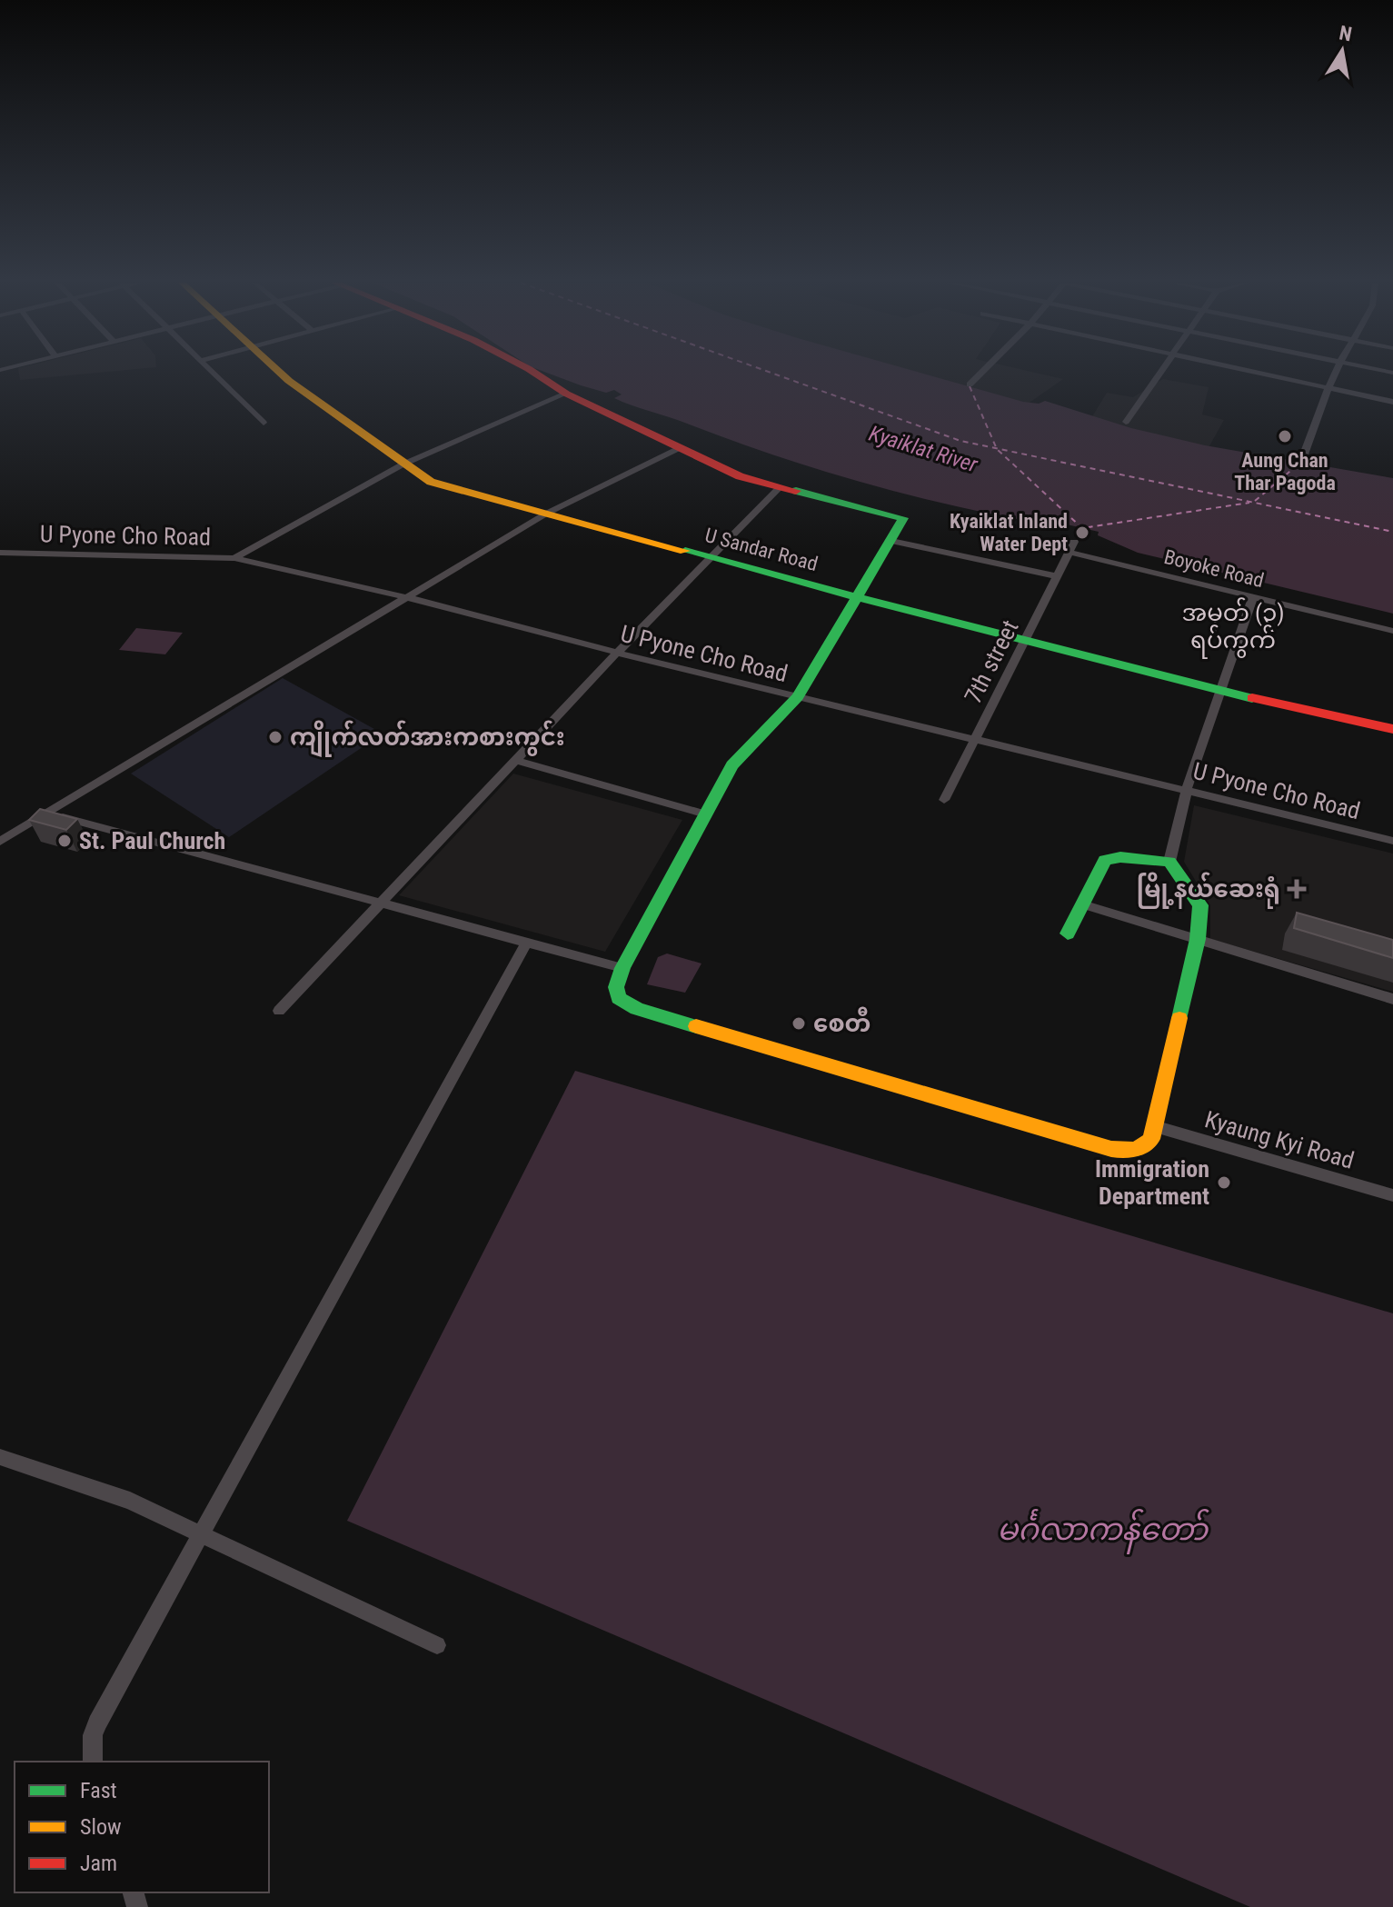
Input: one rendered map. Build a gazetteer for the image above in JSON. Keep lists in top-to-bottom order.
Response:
{
  "streets": {
    "street": [
      "U Pyone Cho Road",
      "U Sandar Road",
      "Boyoke Road",
      "7th street",
      "Kyaung Kyi Road"
    ]
  },
  "crossings": [
    ["U Pyone Cho Road", "7th street"],
    ["U Sandar Road", "7th street"],
    ["Boyoke Road", "7th street"]
  ],
  "districts": ["အမှတ် (၃) ရပ်ကွက်"],
  "water": ["Kyaiklat River", "မင်္ဂလာကန်တော်"],
  "places": {
    "other": [
      "Aung Chan Thar Pagoda",
      "Kyaiklat Inland Water Dept",
      "ကျိုက်လတ်အားကစားကွင်း",
      "St. Paul Church",
      "စေတီ",
      "Immigration Department"
    ],
    "health": ["မြို့နယ်ဆေးရုံ"]
  },
  "legend": ["Fast", "Slow", "Jam"],
  "north": "top"
}
